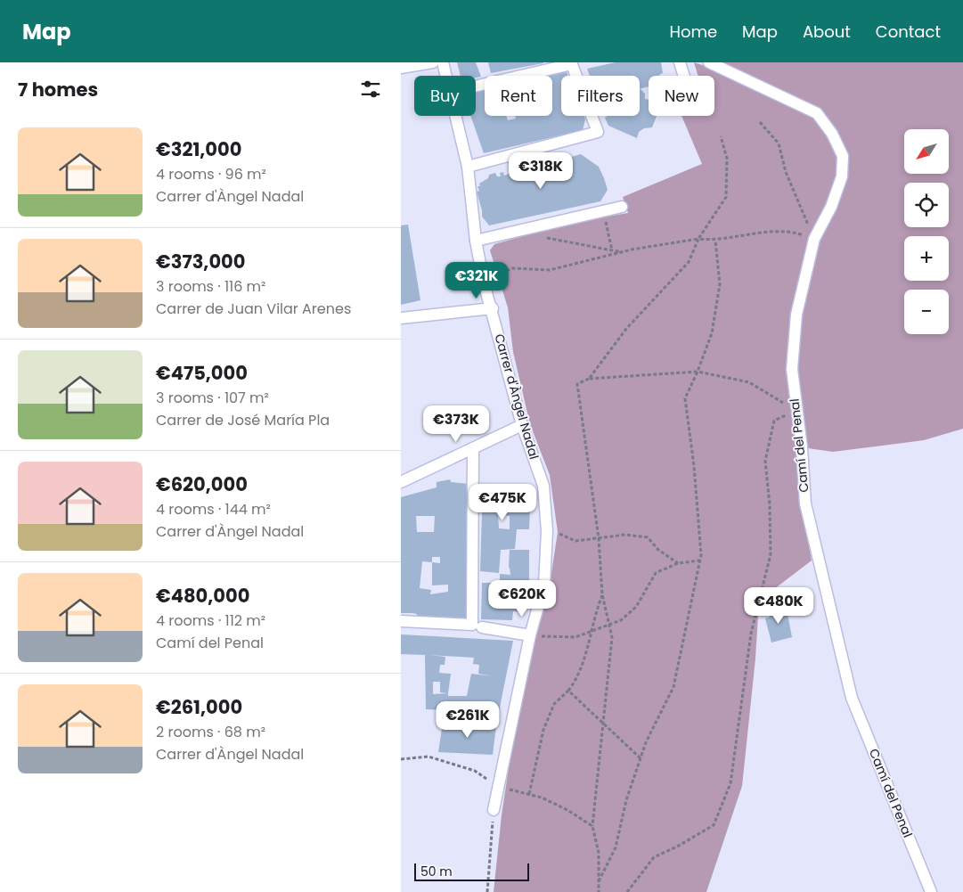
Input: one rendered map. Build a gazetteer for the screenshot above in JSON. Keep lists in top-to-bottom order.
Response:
{
  "streets": {
    "street": ["Carrer d'Àngel Nadal", "Camí del Penal"]
  },
  "scale_bar": "50 m",
  "north": "bottom left",
  "page": {
    "header": "Map",
    "nav": [
      "Home",
      "Map",
      "About",
      "Contact"
    ],
    "heading": "7 homes",
    "chip": [
      "Buy",
      "Rent",
      "Filters",
      "New"
    ],
    "list": [
      {
        "name": "€321,000",
        "note": "4 rooms · 96 m² · Carrer d'Àngel Nadal"
      },
      {
        "name": "€373,000",
        "note": "3 rooms · 116 m² · Carrer de Juan Vilar Arenes"
      },
      {
        "name": "€475,000",
        "note": "3 rooms · 107 m² · Carrer de José María Pla"
      },
      {
        "name": "€620,000",
        "note": "4 rooms · 144 m² · Carrer d'Àngel Nadal"
      },
      {
        "name": "€480,000",
        "note": "4 rooms · 112 m² · Camí del Penal"
      },
      {
        "name": "€261,000",
        "note": "2 rooms · 68 m² · Carrer d'Àngel Nadal"
      }
    ],
    "map_buttons": ["+", "−"],
    "price": [
      "€318K",
      "€321K",
      "€373K",
      "€475K",
      "€620K",
      "€480K",
      "€261K"
    ],
    "scale": "50 m"
  }
}
